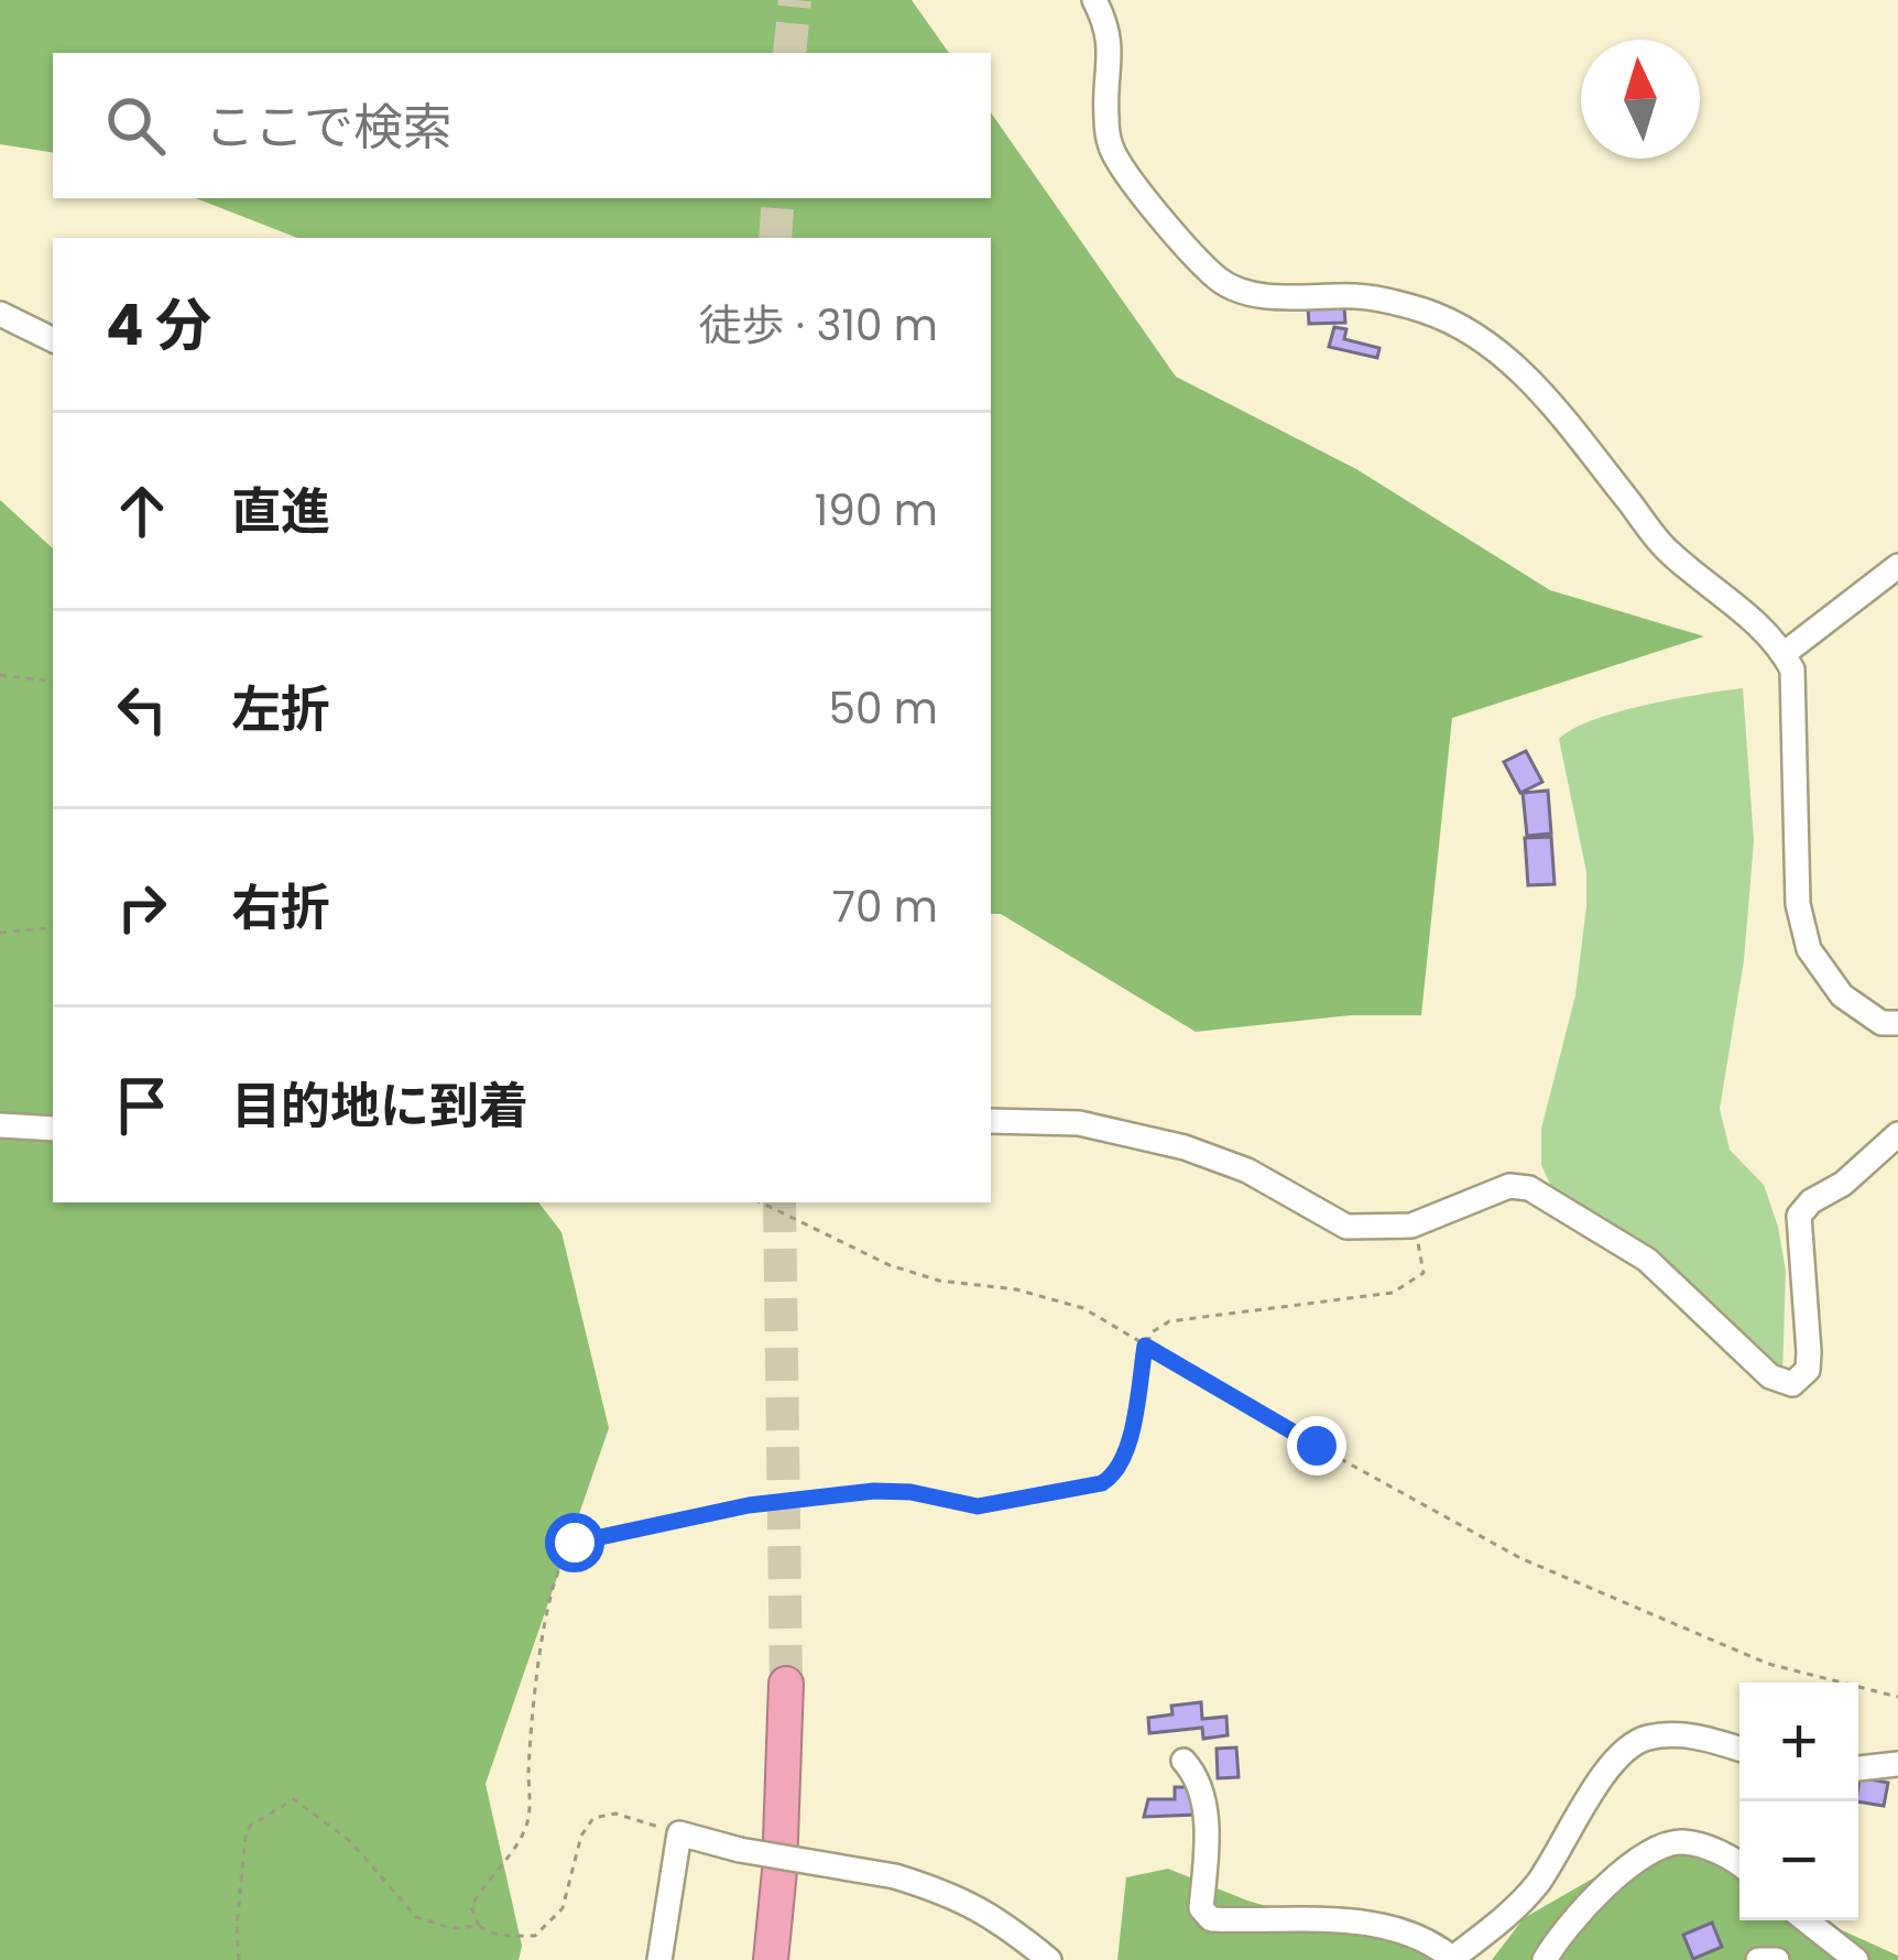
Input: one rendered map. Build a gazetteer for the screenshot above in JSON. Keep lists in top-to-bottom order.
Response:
{
  "north": "top",
  "page": {
    "search": "ここで検索",
    "heading": ["4 分", "徒歩 · 310 m"],
    "list": [
      ["直進", "190 m"],
      ["左折", "50 m"],
      ["右折", "70 m"],
      "目的地に到着"
    ],
    "map_buttons": ["+", "−"]
  }
}
